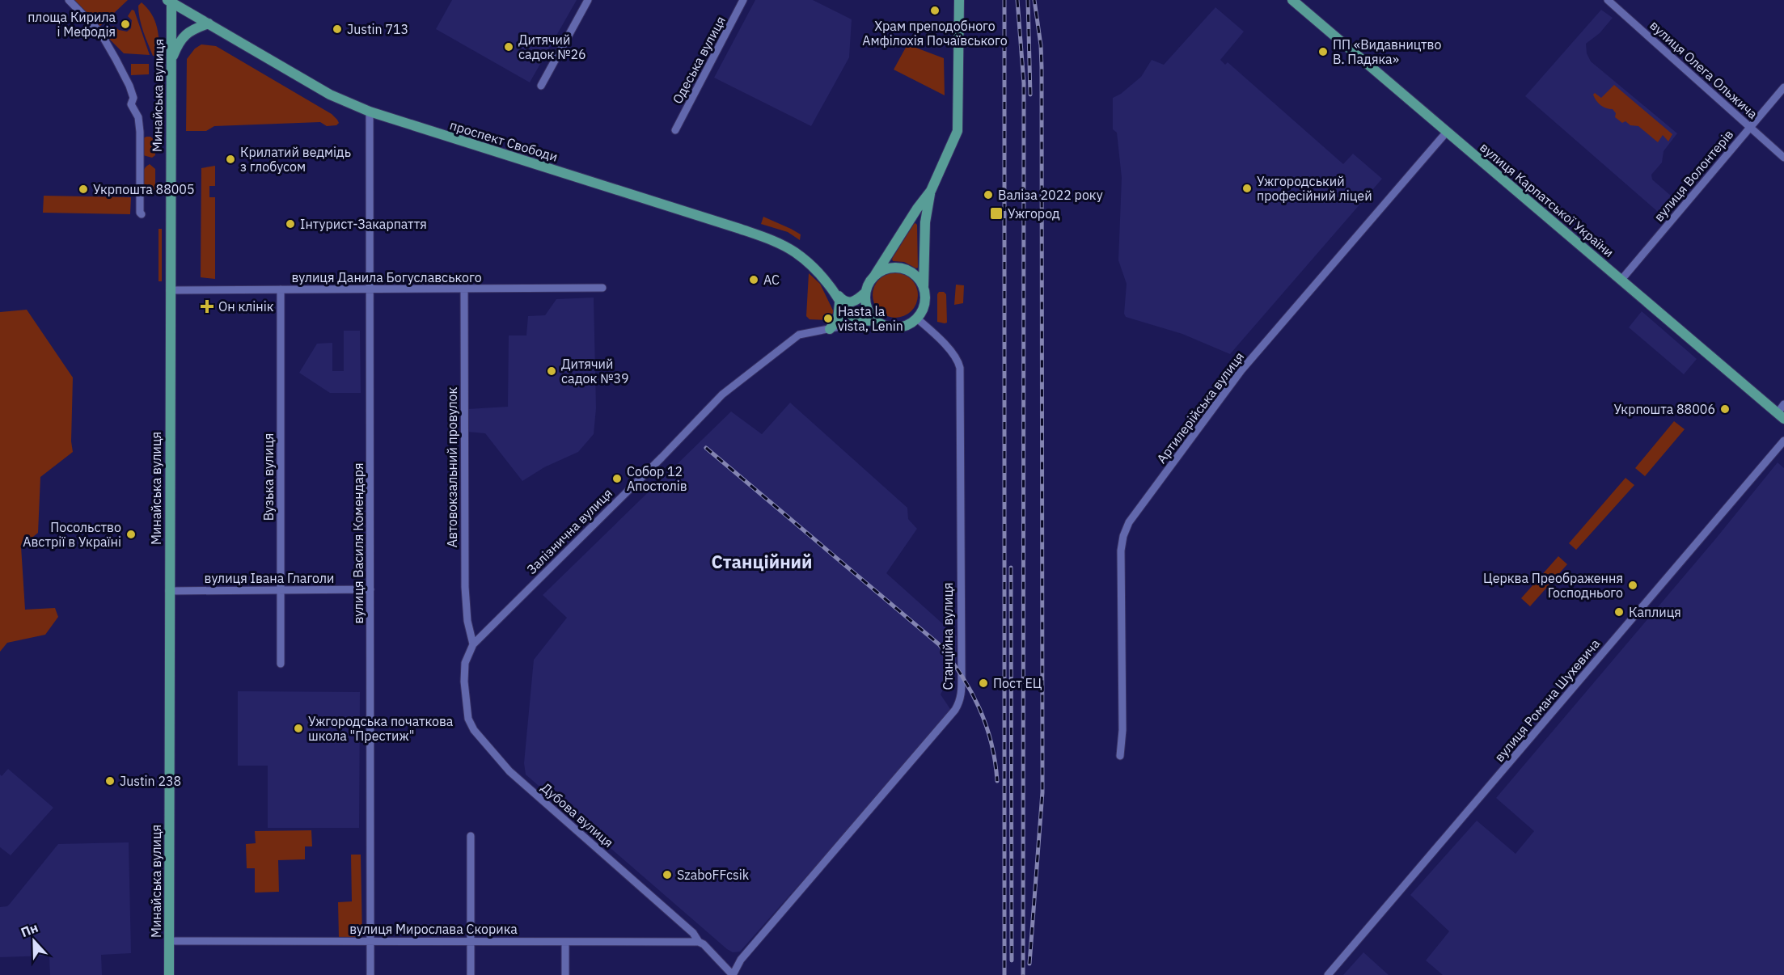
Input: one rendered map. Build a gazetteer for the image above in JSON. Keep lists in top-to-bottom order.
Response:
{
  "streets": {
    "main road": [
      "Минайська вулиця",
      "проспект Свободи",
      "вулиця Карпатської України",
      "Залізнична вулиця"
    ],
    "street": [
      "Одеська вулиця",
      "вулиця Олега Ольжича",
      "вулиця Волонтерів",
      "вулиця Данила Богуславського",
      "Артилерійська вулиця",
      "Автовокзальний провулок",
      "Вузька вулиця",
      "вулиця Василя Комендаря",
      "вулиця Івана Глаголи",
      "Станційна вулиця",
      "вулиця Романа Шухевича",
      "Дубова вулиця",
      "вулиця Мирослава Скорика"
    ]
  },
  "crossings": [
    ["вулиця Олега Ольжича", "вулиця Волонтерів"],
    ["Минайська вулиця", "проспект Свободи"],
    ["Минайська вулиця", "вулиця Данила Богуславського"],
    ["Минайська вулиця", "вулиця Івана Глаголи"],
    ["Минайська вулиця", "вулиця Мирослава Скорика"],
    ["проспект Свободи", "Залізнична вулиця"],
    ["проспект Свободи", "вулиця Василя Комендаря"],
    ["проспект Свободи", "Станційна вулиця"],
    ["вулиця Волонтерів", "вулиця Карпатської України"],
    ["вулиця Карпатської України", "Артилерійська вулиця"],
    ["вулиця Данила Богуславського", "Автовокзальний провулок"],
    ["вулиця Данила Богуславського", "Вузька вулиця"],
    ["вулиця Данила Богуславського", "вулиця Василя Комендаря"],
    ["Автовокзальний провулок", "Залізнична вулиця"],
    ["Автовокзальний провулок", "Дубова вулиця"],
    ["Вузька вулиця", "вулиця Івана Глаголи"],
    ["Залізнична вулиця", "Станційна вулиця"],
    ["Залізнична вулиця", "Дубова вулиця"],
    ["вулиця Василя Комендаря", "вулиця Івана Глаголи"],
    ["вулиця Василя Комендаря", "вулиця Мирослава Скорика"],
    ["Станційна вулиця", "Дубова вулиця"],
    ["Дубова вулиця", "вулиця Мирослава Скорика"]
  ],
  "districts": ["Станційний"],
  "places": {
    "other": [
      "Храм преподобного Амфілохія Почаївського",
      "площа Кирила і Мефодія",
      "Justin 713",
      "Дитячий садок №26",
      "ПП «Видавництво В. Падяка»",
      "Крилатий ведмідь з глобусом",
      "Ужгородський професійний ліцей",
      "Укрпошта 88005",
      "Валіза 2022 року",
      "Інтурист-Закарпаття",
      "AC",
      "Hasta la vista, Lenin",
      "Дитячий садок №39",
      "Укрпошта 88006",
      "Собор 12 Апостолів",
      "Посольство Австрії в Україні",
      "Церква Преображення Господнього",
      "Каплиця",
      "Пост ЕЦ",
      "Ужгородська початкова школа \"Престиж\"",
      "Justin 238",
      "SzaboFFcsik"
    ],
    "transit": ["Ужгород"],
    "health": ["Он клінік"]
  },
  "north": "top"
}
